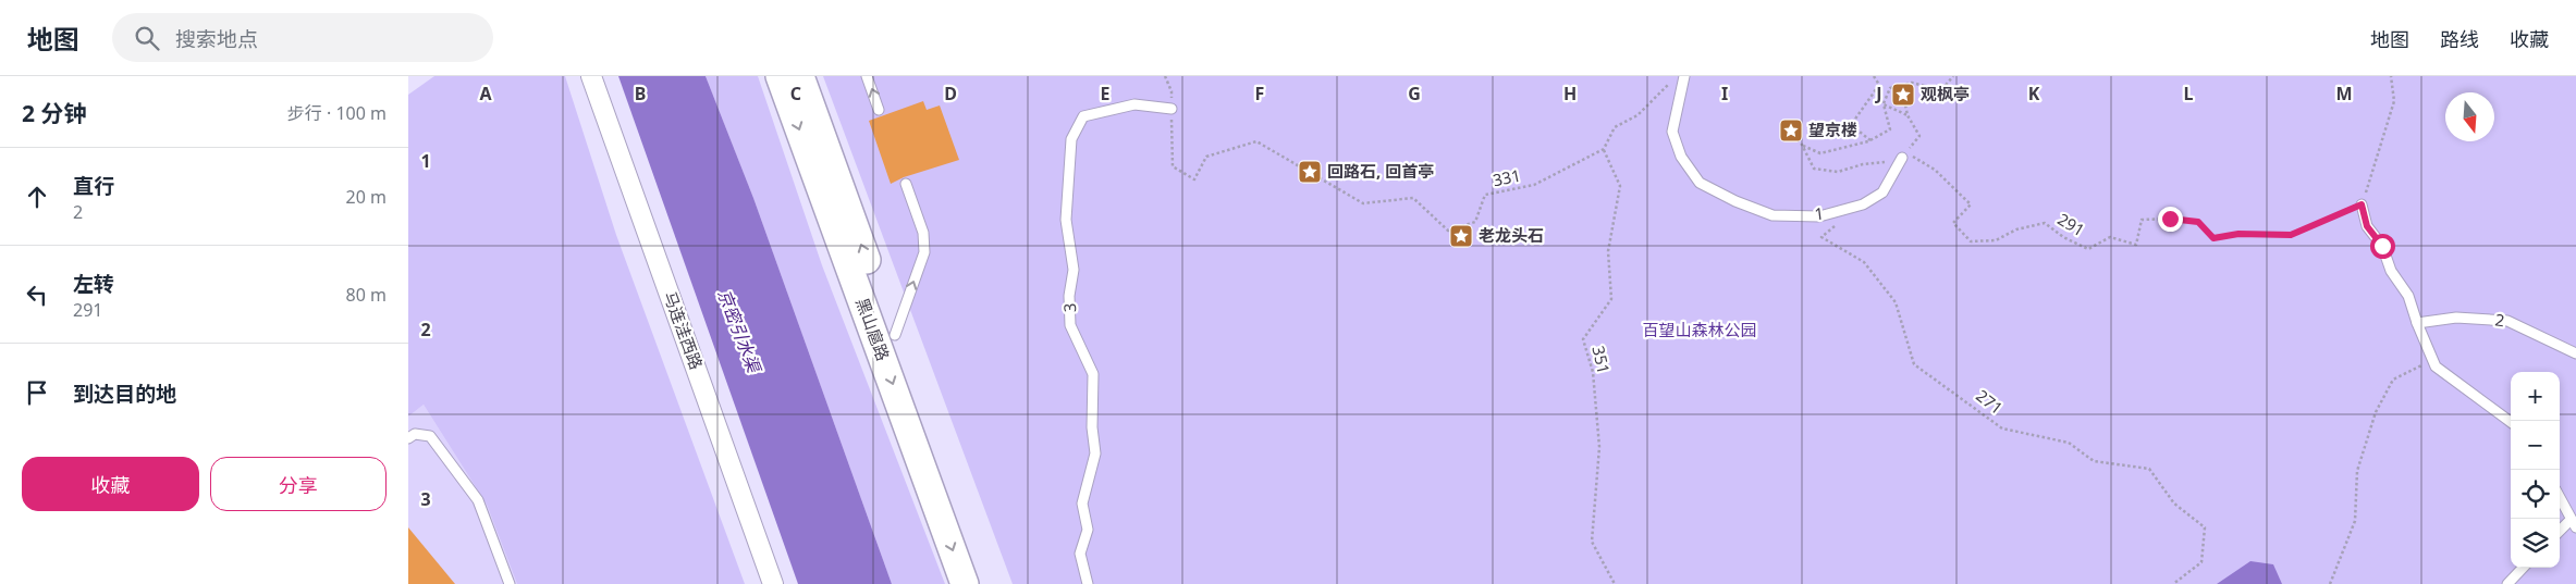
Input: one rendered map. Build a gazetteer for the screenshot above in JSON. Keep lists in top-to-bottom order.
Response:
{
  "streets": {
    "main road": ["黑山扈路"],
    "street": ["马连洼西路"],
    "lane": ["1", "3", "2"],
    "path": [
      "331",
      "291",
      "351",
      "271"
    ]
  },
  "crossings": [
    ["331", "351"],
    ["1", "291"]
  ],
  "water": ["京密引水渠"],
  "parks": ["百望山森林公园"],
  "places": {
    "place": [
      "观枫亭",
      "望京楼",
      "回路石, 回首亭",
      "老龙头石"
    ]
  },
  "north": "bottom",
  "page": {
    "header": "地图",
    "search": "搜索地点",
    "nav": ["地图", "路线", "收藏"],
    "heading": ["2 分钟", "步行 · 100 m"],
    "list": [
      ["直行", "2", "20 m"],
      ["左转", "291", "80 m"],
      "到达目的地"
    ],
    "map_buttons": ["+", "−"],
    "buttons": ["收藏", "分享"]
  },
  "grid": {
    "columns": [
      "A",
      "B",
      "C",
      "D",
      "E",
      "F",
      "G",
      "H",
      "I",
      "J",
      "K",
      "L",
      "M"
    ],
    "rows": ["1", "2", "3"]
  }
}
